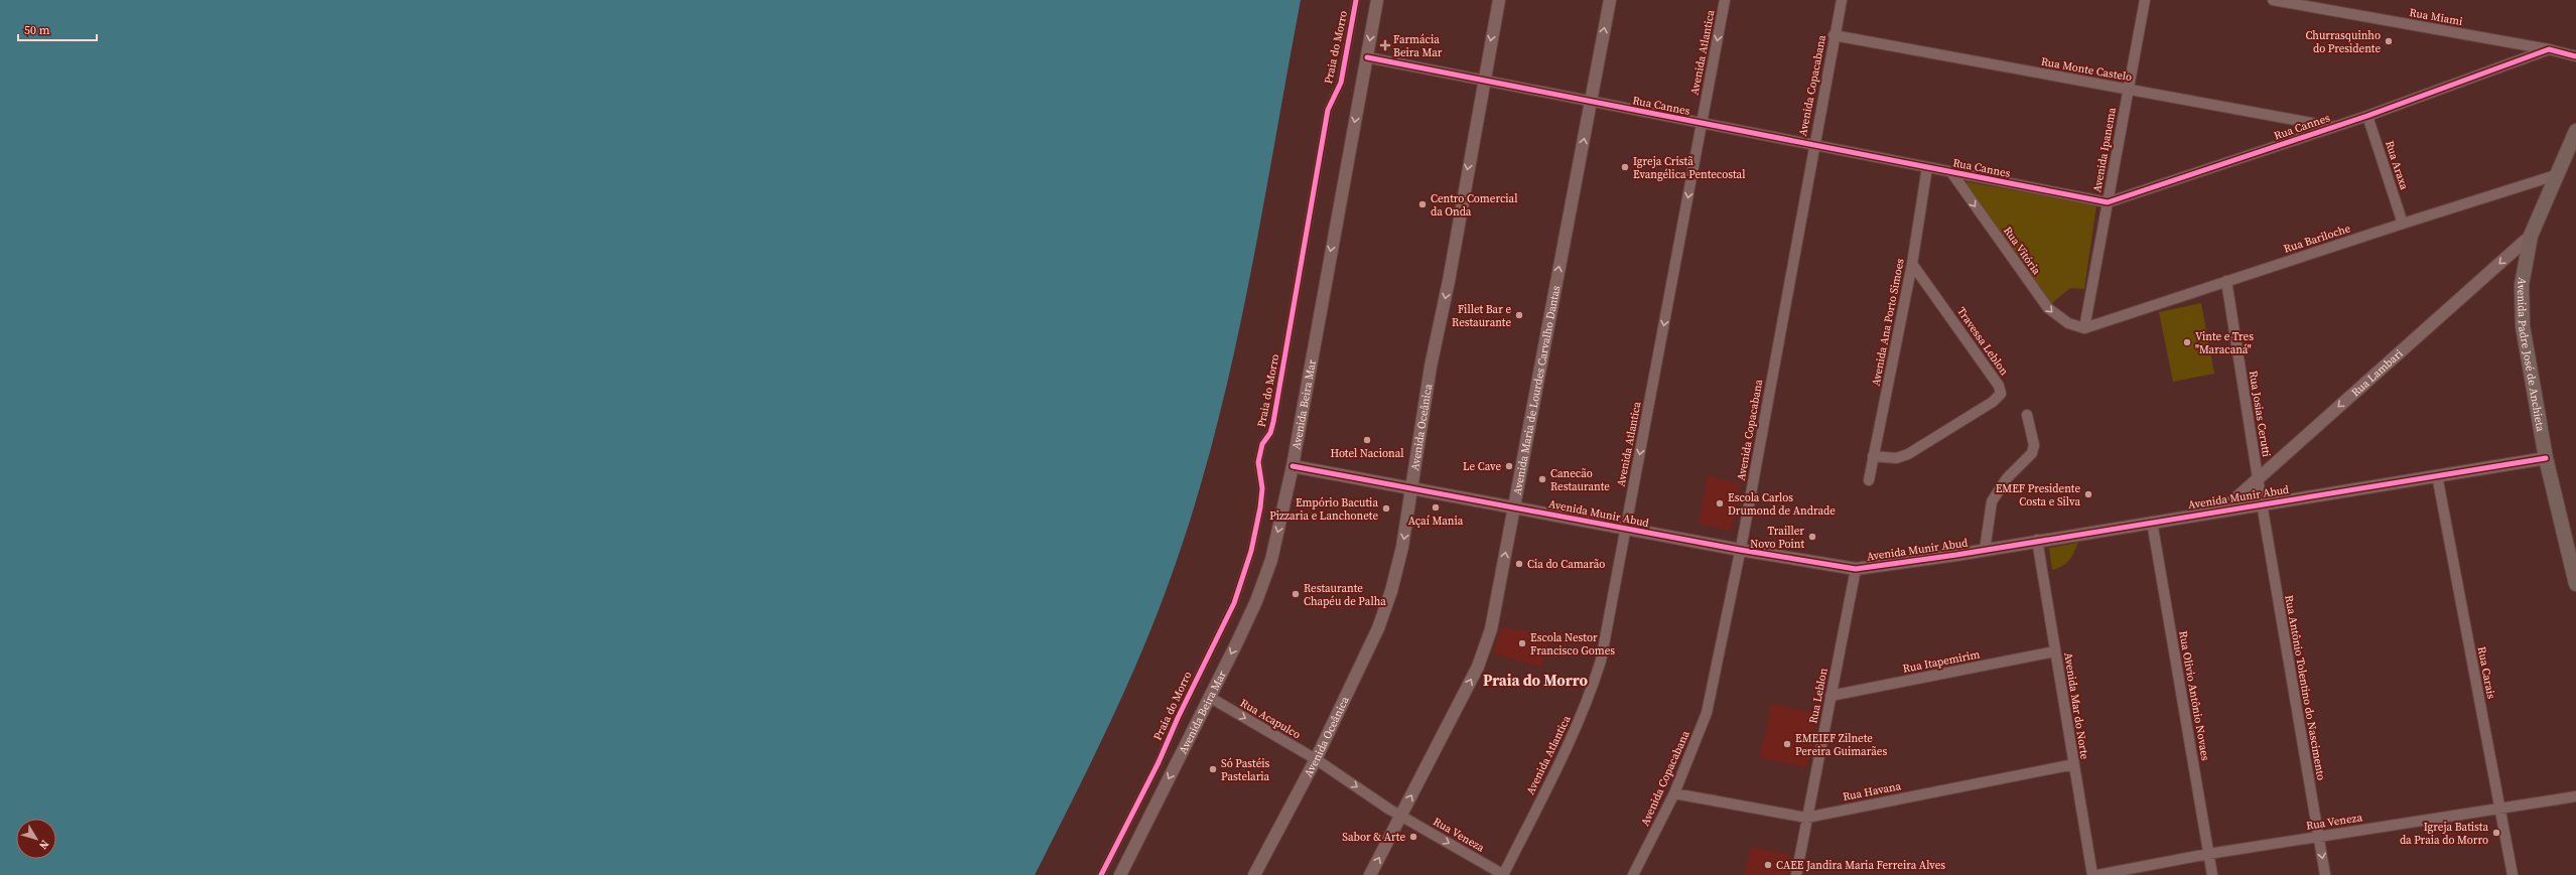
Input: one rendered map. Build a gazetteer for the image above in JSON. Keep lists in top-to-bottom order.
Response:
{
  "streets": {
    "main road": ["Avenida Padre José de Anchieta"],
    "street": [
      "Rua Miami",
      "Praia do Morro",
      "Avenida Atlantica",
      "Rua Monte Castelo",
      "Avenida Copacabana",
      "Rua Cannes",
      "Avenida Ipanema",
      "Rua Araxa",
      "Rua Bariloche",
      "Rua Vitória",
      "Avenida Ana Porto Simoes",
      "Travessa Leblon",
      "Rua Lambari",
      "Avenida Maria de Lourdes Carvalho Dantas",
      "Avenida Beira Mar",
      "Rua Josias Cerutti",
      "Avenida Oceânica",
      "Avenida Munir Abud",
      "Rua Itapemirim",
      "Rua Carais",
      "Rua Antônio Tolentino do Nascimento",
      "Rua Leblon",
      "Rua Olivio Antônio Novaes",
      "Avenida Mar do Norte",
      "Rua Acapulco",
      "Rua Havana",
      "Rua Veneza"
    ]
  },
  "crossings": [
    ["Rua Miami", "Rua Cannes"],
    ["Avenida Atlantica", "Rua Cannes"],
    ["Avenida Atlantica", "Avenida Munir Abud"],
    ["Avenida Atlantica", "Rua Veneza"],
    ["Rua Monte Castelo", "Avenida Copacabana"],
    ["Rua Monte Castelo", "Rua Cannes"],
    ["Rua Monte Castelo", "Avenida Ipanema"],
    ["Avenida Copacabana", "Rua Cannes"],
    ["Avenida Copacabana", "Avenida Munir Abud"],
    ["Avenida Copacabana", "Rua Havana"],
    ["Rua Cannes", "Avenida Ipanema"],
    ["Rua Cannes", "Rua Araxa"],
    ["Rua Cannes", "Rua Vitória"],
    ["Rua Cannes", "Avenida Ana Porto Simoes"],
    ["Rua Cannes", "Avenida Maria de Lourdes Carvalho Dantas"],
    ["Rua Cannes", "Avenida Beira Mar"],
    ["Rua Cannes", "Avenida Oceânica"],
    ["Avenida Ipanema", "Rua Bariloche"],
    ["Avenida Ipanema", "Rua Vitória"],
    ["Rua Araxa", "Rua Bariloche"],
    ["Rua Bariloche", "Rua Vitória"],
    ["Rua Bariloche", "Avenida Padre José de Anchieta"],
    ["Rua Bariloche", "Rua Josias Cerutti"],
    ["Avenida Ana Porto Simoes", "Travessa Leblon"],
    ["Avenida Padre José de Anchieta", "Rua Lambari"],
    ["Avenida Padre José de Anchieta", "Avenida Munir Abud"],
    ["Rua Lambari", "Rua Josias Cerutti"],
    ["Rua Lambari", "Avenida Munir Abud"],
    ["Avenida Maria de Lourdes Carvalho Dantas", "Avenida Munir Abud"],
    ["Avenida Maria de Lourdes Carvalho Dantas", "Rua Acapulco"],
    ["Avenida Maria de Lourdes Carvalho Dantas", "Rua Veneza"],
    ["Avenida Beira Mar", "Avenida Munir Abud"],
    ["Avenida Beira Mar", "Rua Acapulco"],
    ["Rua Josias Cerutti", "Avenida Munir Abud"],
    ["Rua Josias Cerutti", "Rua Antônio Tolentino do Nascimento"],
    ["Avenida Oceânica", "Avenida Munir Abud"],
    ["Avenida Oceânica", "Rua Acapulco"],
    ["Avenida Munir Abud", "Rua Carais"],
    ["Avenida Munir Abud", "Rua Antônio Tolentino do Nascimento"],
    ["Avenida Munir Abud", "Rua Leblon"],
    ["Avenida Munir Abud", "Rua Olivio Antônio Novaes"],
    ["Avenida Munir Abud", "Avenida Mar do Norte"],
    ["Rua Itapemirim", "Rua Leblon"],
    ["Rua Itapemirim", "Avenida Mar do Norte"],
    ["Rua Carais", "Rua Veneza"],
    ["Rua Antônio Tolentino do Nascimento", "Rua Veneza"],
    ["Rua Leblon", "Rua Havana"],
    ["Rua Olivio Antônio Novaes", "Rua Veneza"],
    ["Avenida Mar do Norte", "Rua Havana"],
    ["Rua Acapulco", "Rua Veneza"]
  ],
  "one_way": [
    "Avenida Atlantica",
    "Rua Vitória",
    "Rua Lambari",
    "Avenida Maria de Lourdes Carvalho Dantas",
    "Avenida Beira Mar",
    "Avenida Oceânica",
    "Rua Acapulco"
  ],
  "districts": ["Praia do Morro"],
  "places": {
    "other": [
      "Churrasquinho do Presidente",
      "Igreja Cristã Evangélica Pentecostal",
      "Centro Comercial da Onda",
      "Fillet Bar e Restaurante",
      "Vinte e Tres \"Maracaná\"",
      "Hotel Nacional",
      "Le Cave",
      "Canecão Restaurante",
      "EMEF Presidente Costa e Silva",
      "Escola Carlos Drumond de Andrade",
      "Açaí Mania",
      "Empório Bacutia Pizzaria e Lanchonete",
      "Trailler Novo Point",
      "Cia do Camarão",
      "Restaurante Chapéu de Palha",
      "Escola Nestor Francisco Gomes",
      "EMEIEF Zilnete Pereira Guimarães",
      "Só Pastéis Pastelaria",
      "Igreja Batista da Praia do Morro",
      "Sabor & Arte",
      "CAEE Jandira Maria Ferreira Alves"
    ],
    "health": ["Farmácia Beira Mar"]
  },
  "scale_bar": "50 m",
  "north": "bottom right"
}
